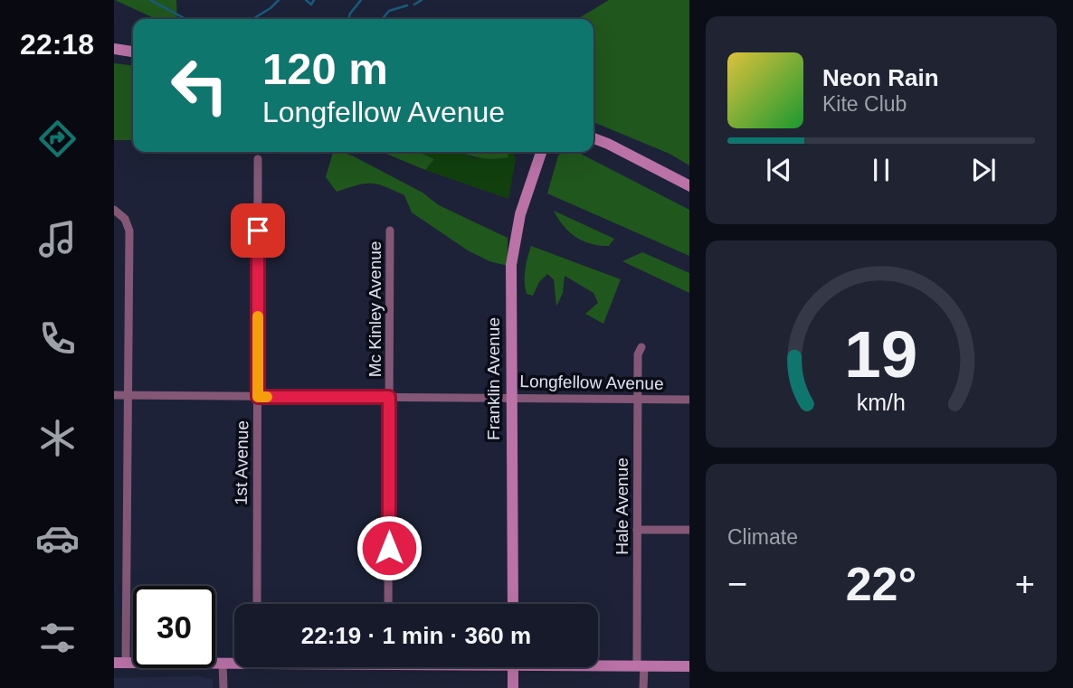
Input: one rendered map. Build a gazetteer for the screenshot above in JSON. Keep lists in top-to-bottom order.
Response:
{
  "streets": {
    "main road": ["Franklin Avenue"],
    "street": [
      "Mc Kinley Avenue",
      "Longfellow Avenue",
      "1st Avenue",
      "Hale Avenue"
    ]
  },
  "crossings": [
    ["Mc Kinley Avenue", "Longfellow Avenue"],
    ["Franklin Avenue", "Longfellow Avenue"],
    ["Longfellow Avenue", "1st Avenue"],
    ["Longfellow Avenue", "Hale Avenue"]
  ],
  "page": {
    "tabs": "22:18",
    "turn": ["120 m", "Longfellow Avenue"],
    "song": ["Neon Rain", "Kite Club"],
    "tile": "Climate",
    "heat": ["−", "22°", "+"],
    "limit": "30",
    "trip": "22:19 · 1 min · 360 m",
    "gauge": ["19", "km/h"]
  }
}
